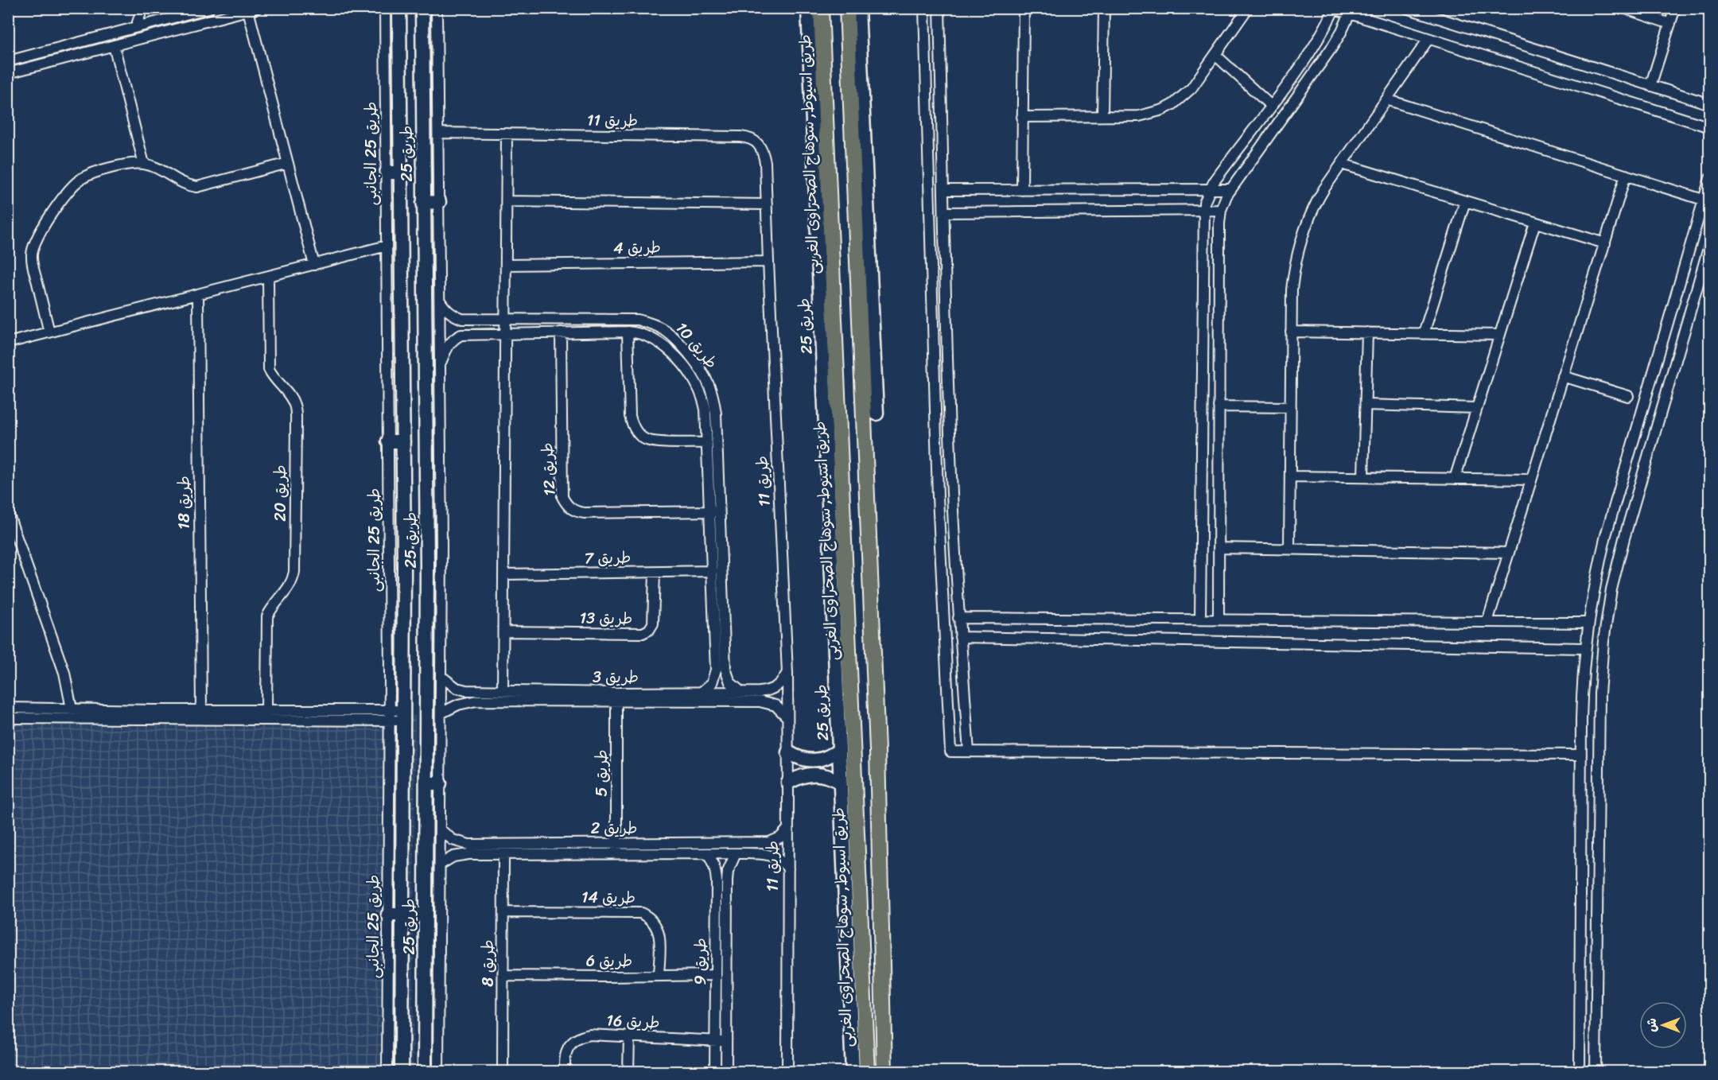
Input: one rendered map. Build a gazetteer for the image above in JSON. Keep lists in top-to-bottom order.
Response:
{
  "streets": {
    "main road": ["طريق اسيوط, سوهاج الصحراوى الغربى"],
    "street": [
      "طريق 11",
      "طريق 25 الجانبى",
      "طريق 25",
      "طريق 4",
      "طريق 10",
      "طريق 12",
      "طريق 20",
      "طريق 18",
      "طريق 7",
      "طريق 13",
      "طريق 3",
      "طريق 5",
      "طريق 2",
      "طريق 14",
      "طريق 6",
      "طريق 9",
      "طريق 8",
      "طريق 16"
    ]
  },
  "crossings": [
    ["طريق 11", "طريق 4"],
    ["طريق 11", "طريق 3"],
    ["طريق 11", "طريق 2"],
    ["طريق 10", "طريق 12"],
    ["طريق 10", "طريق 7"],
    ["طريق 10", "طريق 3"],
    ["طريق 7", "طريق 13"],
    ["طريق 3", "طريق 5"],
    ["طريق 5", "طريق 2"],
    ["طريق 2", "طريق 9"],
    ["طريق 2", "طريق 8"],
    ["طريق 14", "طريق 6"],
    ["طريق 14", "طريق 8"],
    ["طريق 6", "طريق 9"],
    ["طريق 6", "طريق 8"],
    ["طريق 9", "طريق 16"]
  ],
  "north": "left"
}
